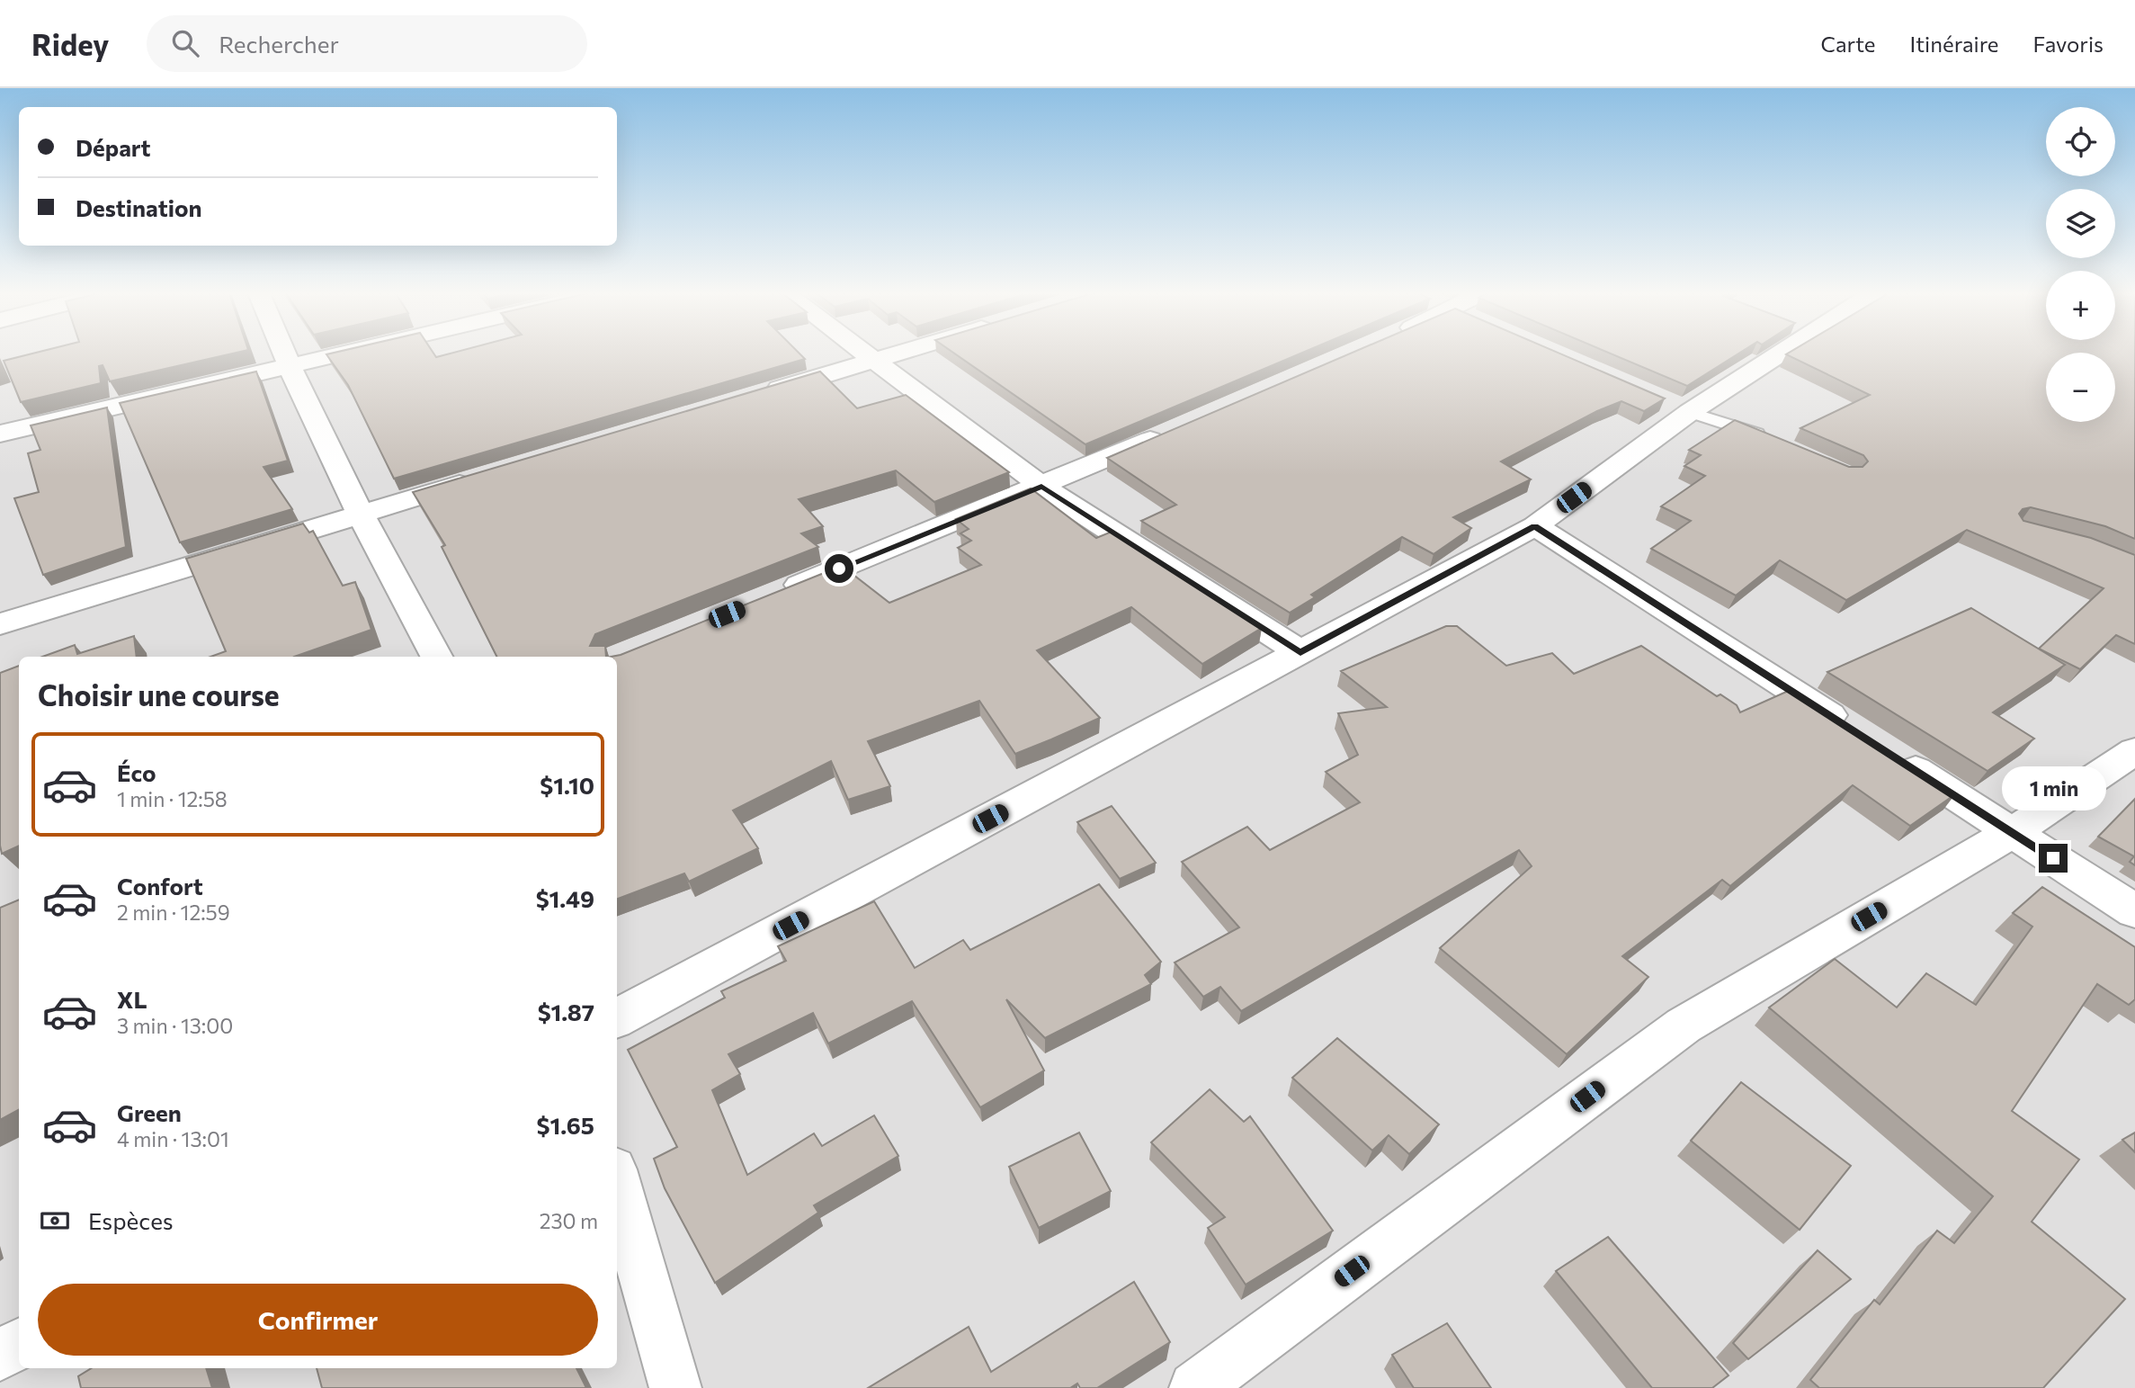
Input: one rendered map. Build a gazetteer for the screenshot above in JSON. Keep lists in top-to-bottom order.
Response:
{
  "page": {
    "header": "Ridey",
    "search": "Rechercher",
    "nav": ["Carte", "Itinéraire", "Favoris"],
    "map_buttons": ["+", "−"],
    "banner": ["Départ", "Destination"],
    "heading": "Choisir une course",
    "list": [
      {
        "name": "Éco",
        "note": "1 min · 12:58",
        "value": "$1.10"
      },
      {
        "name": "Confort",
        "note": "2 min · 12:59",
        "value": "$1.49"
      },
      {
        "name": "XL",
        "note": "3 min · 13:00",
        "value": "$1.87"
      },
      {
        "name": "Green",
        "note": "4 min · 13:01",
        "value": "$1.65"
      }
    ],
    "bubble": "1 min",
    "pay": ["Espèces", "230 m"],
    "buttons": "Confirmer"
  }
}
